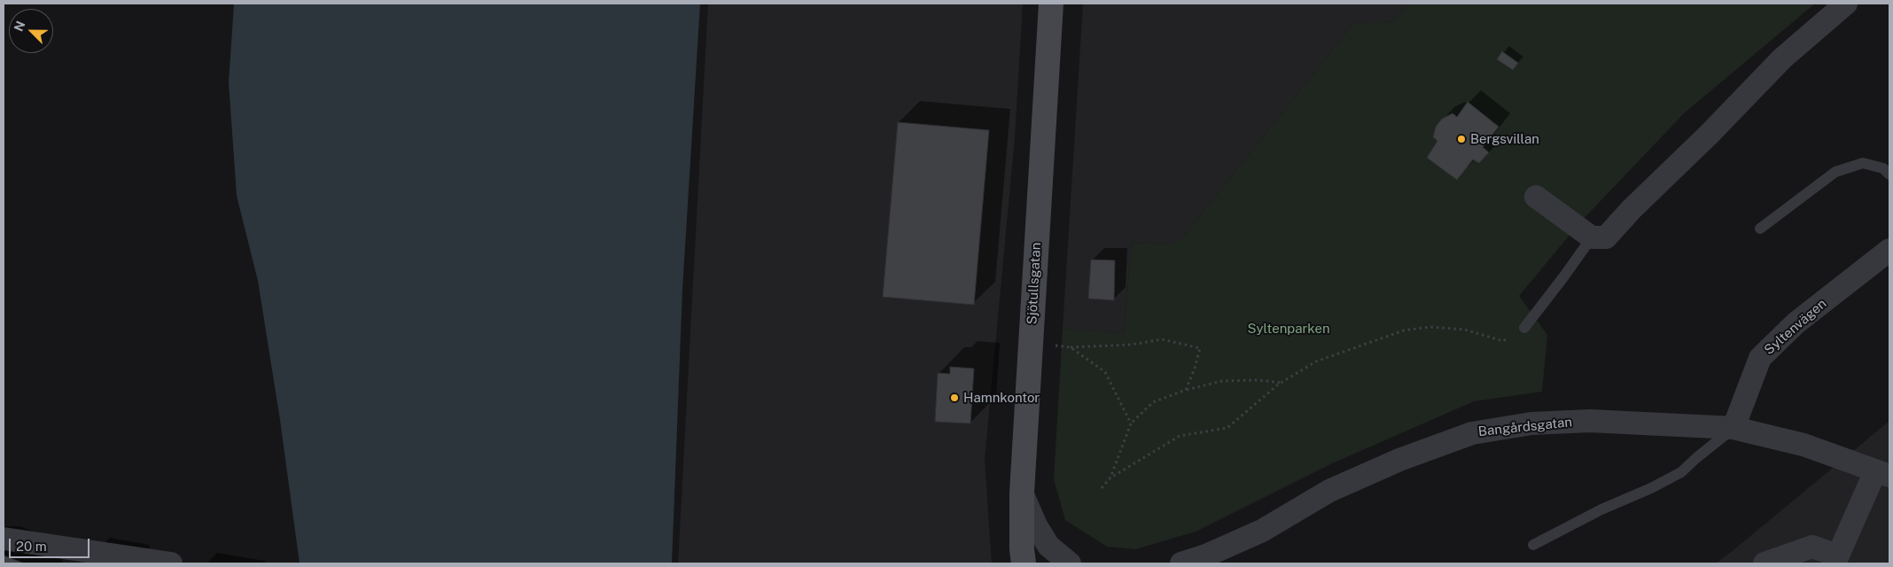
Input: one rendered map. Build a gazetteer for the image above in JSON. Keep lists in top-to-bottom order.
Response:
{
  "streets": {
    "main road": ["Sjötullsgatan"],
    "street": ["Syltenvägen", "Bangårdsgatan"]
  },
  "crossings": [
    ["Syltenvägen", "Bangårdsgatan"]
  ],
  "parks": ["Syltenparken"],
  "places": ["Bergsvillan", "Hamnkontor"],
  "scale_bar": "20 m",
  "north": "top left"
}
